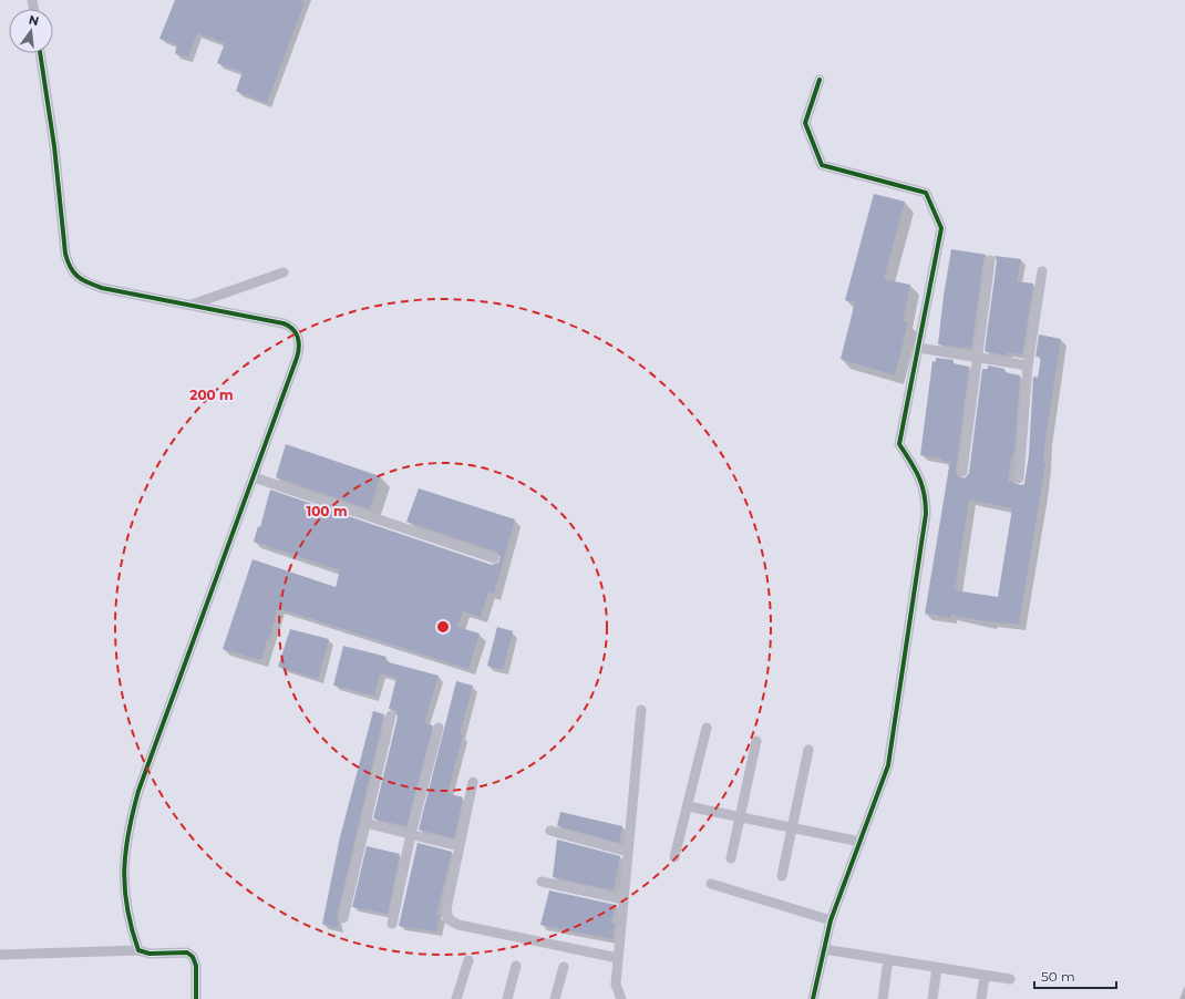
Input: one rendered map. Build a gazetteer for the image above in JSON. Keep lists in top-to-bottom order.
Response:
{
  "scale_bar": "50 m",
  "north": "top",
  "rings": ["200 m", "100 m"]
}
